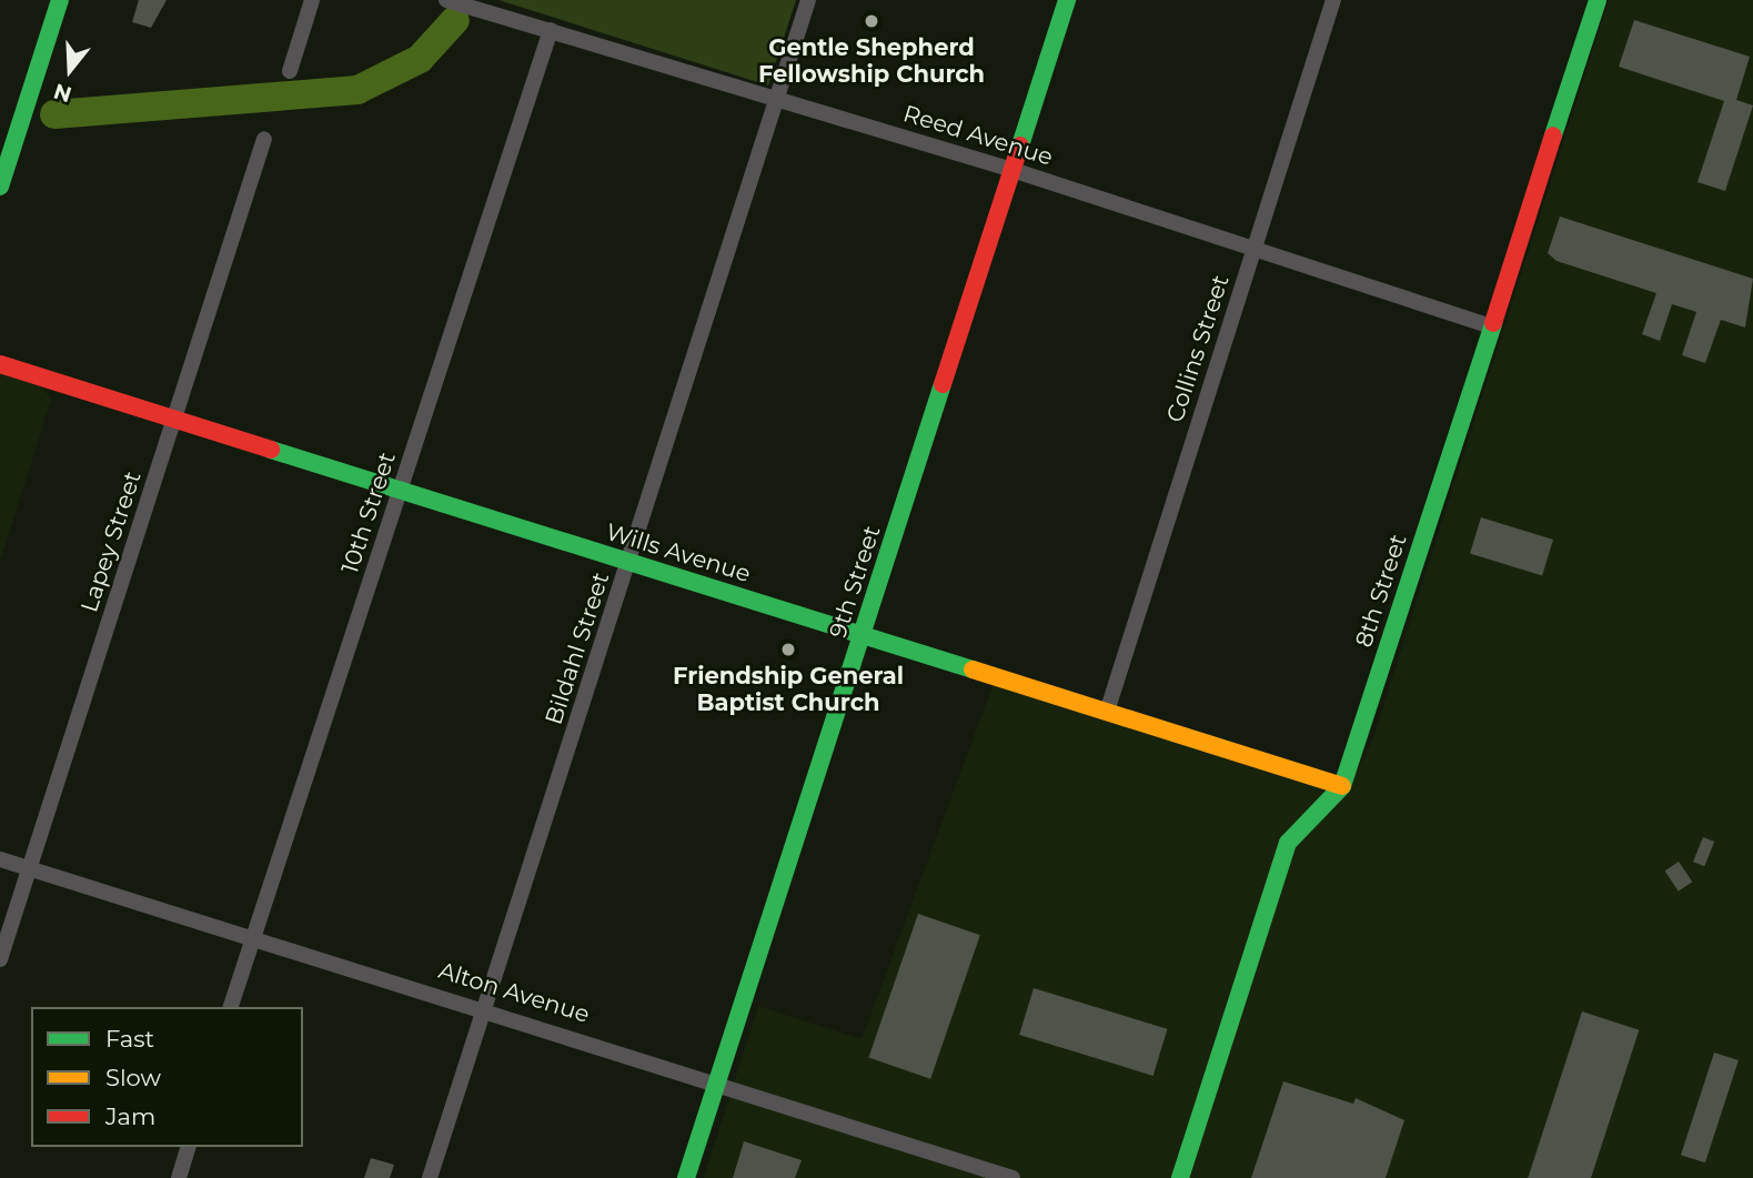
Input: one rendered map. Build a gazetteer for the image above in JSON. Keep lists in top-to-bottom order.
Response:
{
  "streets": {
    "street": [
      "Reed Avenue",
      "Collins Street",
      "10th Street",
      "Lapey Street",
      "Wills Avenue",
      "9th Street",
      "8th Street",
      "Bildahl Street",
      "Alton Avenue"
    ]
  },
  "crossings": [
    ["Reed Avenue", "Collins Street"],
    ["Reed Avenue", "10th Street"],
    ["Reed Avenue", "9th Street"],
    ["Reed Avenue", "8th Street"],
    ["Reed Avenue", "Bildahl Street"],
    ["Collins Street", "Wills Avenue"],
    ["10th Street", "Wills Avenue"],
    ["10th Street", "Alton Avenue"],
    ["Lapey Street", "Wills Avenue"],
    ["Lapey Street", "Alton Avenue"],
    ["Wills Avenue", "9th Street"],
    ["Wills Avenue", "8th Street"],
    ["Wills Avenue", "Bildahl Street"],
    ["9th Street", "Alton Avenue"],
    ["Bildahl Street", "Alton Avenue"]
  ],
  "places": ["Gentle Shepherd Fellowship Church", "Friendship General Baptist Church"],
  "legend": ["Fast", "Slow", "Jam"],
  "north": "bottom"
}
